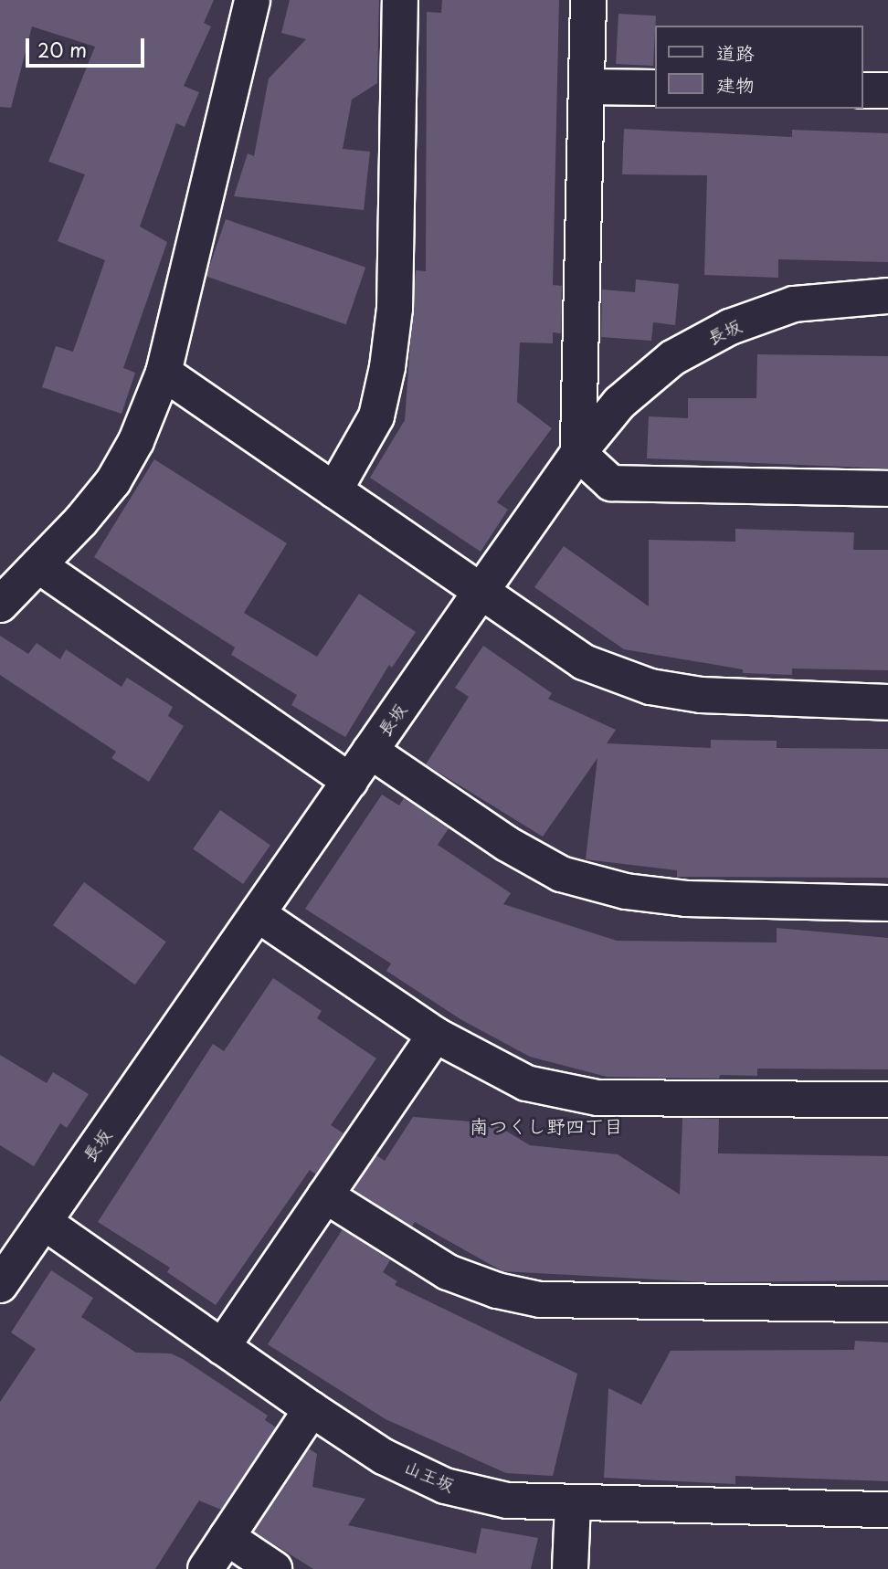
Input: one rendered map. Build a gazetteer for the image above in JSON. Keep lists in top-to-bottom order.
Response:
{
  "streets": {
    "street": ["長坂", "山王坂"]
  },
  "crossings": [
    ["長坂", "山王坂"]
  ],
  "districts": ["南つくし野四丁目"],
  "legend": ["道路", "建物"],
  "scale_bar": "20 m"
}
